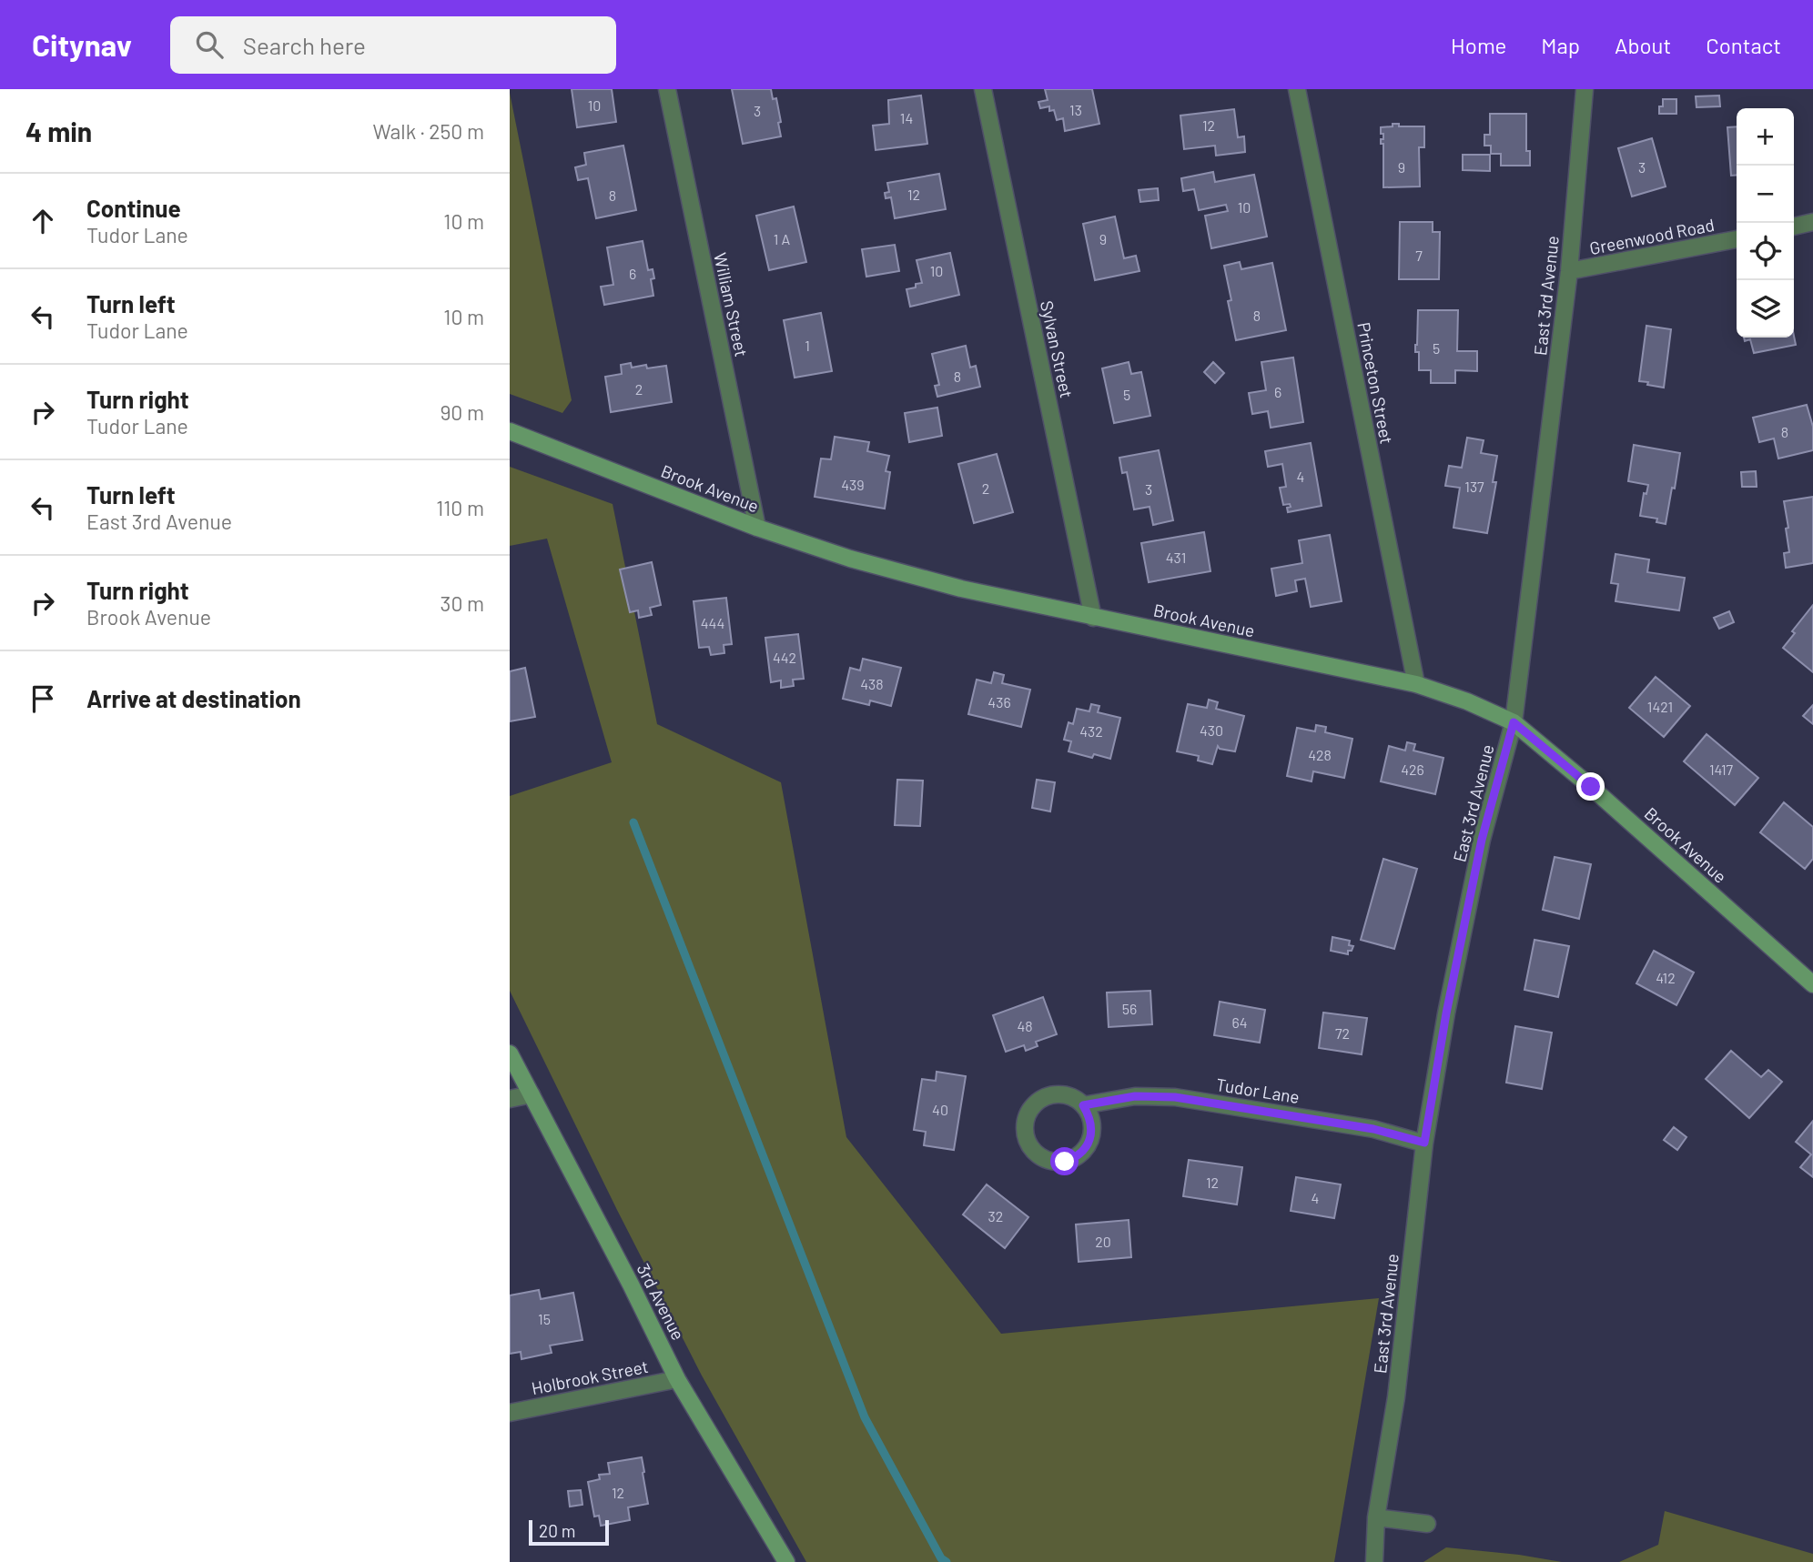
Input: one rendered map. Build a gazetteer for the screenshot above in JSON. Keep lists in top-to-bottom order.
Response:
{
  "streets": {
    "street": [
      "Greenwood Road",
      "East 3rd Avenue",
      "William Street",
      "Sylvan Street",
      "Princeton Street",
      "Brook Avenue",
      "Tudor Lane",
      "3rd Avenue",
      "Holbrook Street"
    ]
  },
  "crossings": [
    ["Greenwood Road", "East 3rd Avenue"],
    ["East 3rd Avenue", "Brook Avenue"],
    ["East 3rd Avenue", "Tudor Lane"],
    ["William Street", "Brook Avenue"],
    ["Sylvan Street", "Brook Avenue"],
    ["Princeton Street", "Brook Avenue"],
    ["3rd Avenue", "Holbrook Street"]
  ],
  "house_numbers": [
    "10",
    "13",
    "3",
    "14",
    "12",
    "9",
    "3",
    "12",
    "8",
    "10",
    "1 A",
    "9",
    "7",
    "10",
    "6",
    "8",
    "1",
    "5",
    "8",
    "2",
    "6",
    "5",
    "8",
    "4",
    "439",
    "137",
    "2",
    "3",
    "431",
    "444",
    "442",
    "438",
    "436",
    "1421",
    "430",
    "432",
    "428",
    "426",
    "1417",
    "412",
    "56",
    "64",
    "48",
    "72",
    "40",
    "12",
    "4",
    "32",
    "20",
    "15",
    "12"
  ],
  "scale_bar": "20 m",
  "page": {
    "header": "Citynav",
    "search": "Search here",
    "nav": [
      "Home",
      "Map",
      "About",
      "Contact"
    ],
    "heading": ["4 min", "Walk · 250 m"],
    "map_buttons": ["+", "−"],
    "list": [
      ["Continue", "Tudor Lane", "10 m"],
      ["Turn left", "Tudor Lane", "10 m"],
      ["Turn right", "Tudor Lane", "90 m"],
      ["Turn left", "East 3rd Avenue", "110 m"],
      ["Turn right", "Brook Avenue", "30 m"],
      "Arrive at destination"
    ],
    "scale": "20 m"
  }
}
